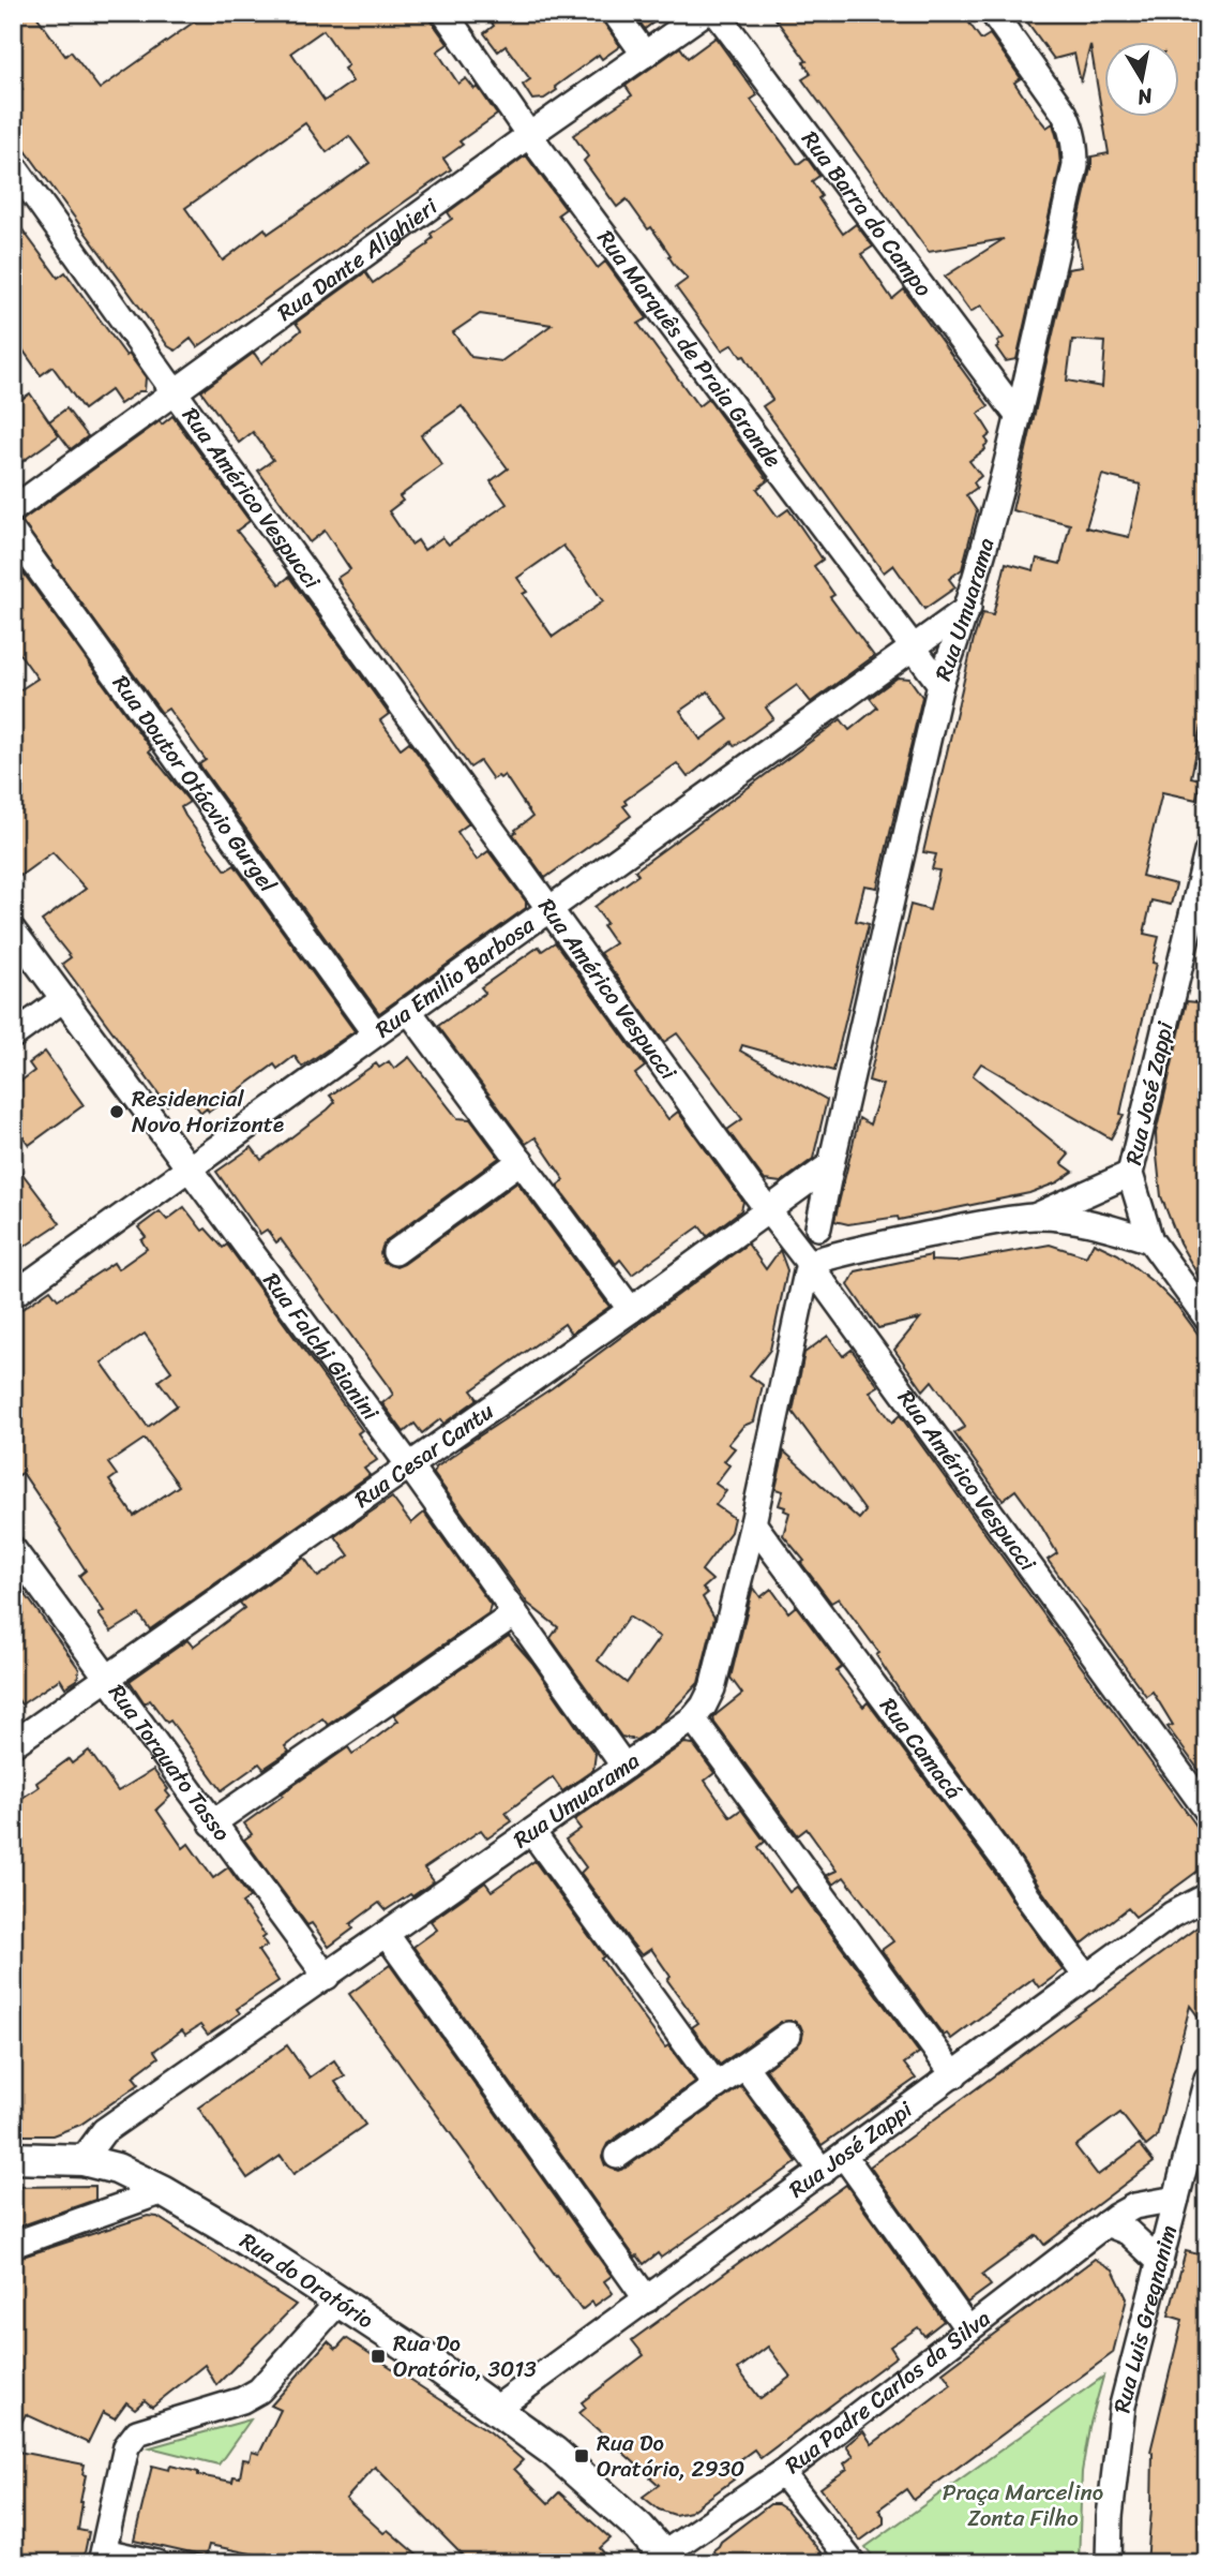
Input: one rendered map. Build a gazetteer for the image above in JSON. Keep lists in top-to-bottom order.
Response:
{
  "streets": {
    "street": [
      "Rua Barra do Campo",
      "Rua Dante Alighieri",
      "Rua Marquês de Praia Grande",
      "Rua Américo Vespucci",
      "Rua Umuarama",
      "Rua Doutor Otácvio Gurgel",
      "Rua Emilio Barbosa",
      "Rua José Zappi",
      "Rua Falchi Gianini",
      "Rua Cesar Cantu",
      "Rua Camacá",
      "Rua Torquato Tasso",
      "Rua do Oratório",
      "Rua Luis Gregnanim",
      "Rua Padre Carlos da Silva"
    ]
  },
  "crossings": [
    ["Rua Barra do Campo", "Rua Umuarama"],
    ["Rua Dante Alighieri", "Rua Marquês de Praia Grande"],
    ["Rua Dante Alighieri", "Rua Américo Vespucci"],
    ["Rua Marquês de Praia Grande", "Rua Umuarama"],
    ["Rua Marquês de Praia Grande", "Rua Emilio Barbosa"],
    ["Rua Américo Vespucci", "Rua Umuarama"],
    ["Rua Américo Vespucci", "Rua Emilio Barbosa"],
    ["Rua Américo Vespucci", "Rua Cesar Cantu"],
    ["Rua Umuarama", "Rua Emilio Barbosa"],
    ["Rua Umuarama", "Rua Falchi Gianini"],
    ["Rua Umuarama", "Rua Cesar Cantu"],
    ["Rua Umuarama", "Rua Camacá"],
    ["Rua Umuarama", "Rua Torquato Tasso"],
    ["Rua Umuarama", "Rua do Oratório"],
    ["Rua Doutor Otácvio Gurgel", "Rua Emilio Barbosa"],
    ["Rua Emilio Barbosa", "Rua Falchi Gianini"],
    ["Rua José Zappi", "Rua Camacá"],
    ["Rua José Zappi", "Rua do Oratório"],
    ["Rua Falchi Gianini", "Rua Cesar Cantu"],
    ["Rua Cesar Cantu", "Rua Torquato Tasso"],
    ["Rua do Oratório", "Rua Padre Carlos da Silva"],
    ["Rua Luis Gregnanim", "Rua Padre Carlos da Silva"]
  ],
  "parks": ["Praça Marcelino Zonta Filho"],
  "places": {
    "other": ["Residencial Novo Horizonte"],
    "transit": ["Rua Do Oratório, 3013", "Rua Do Oratório, 2930"]
  },
  "north": "bottom"
}
